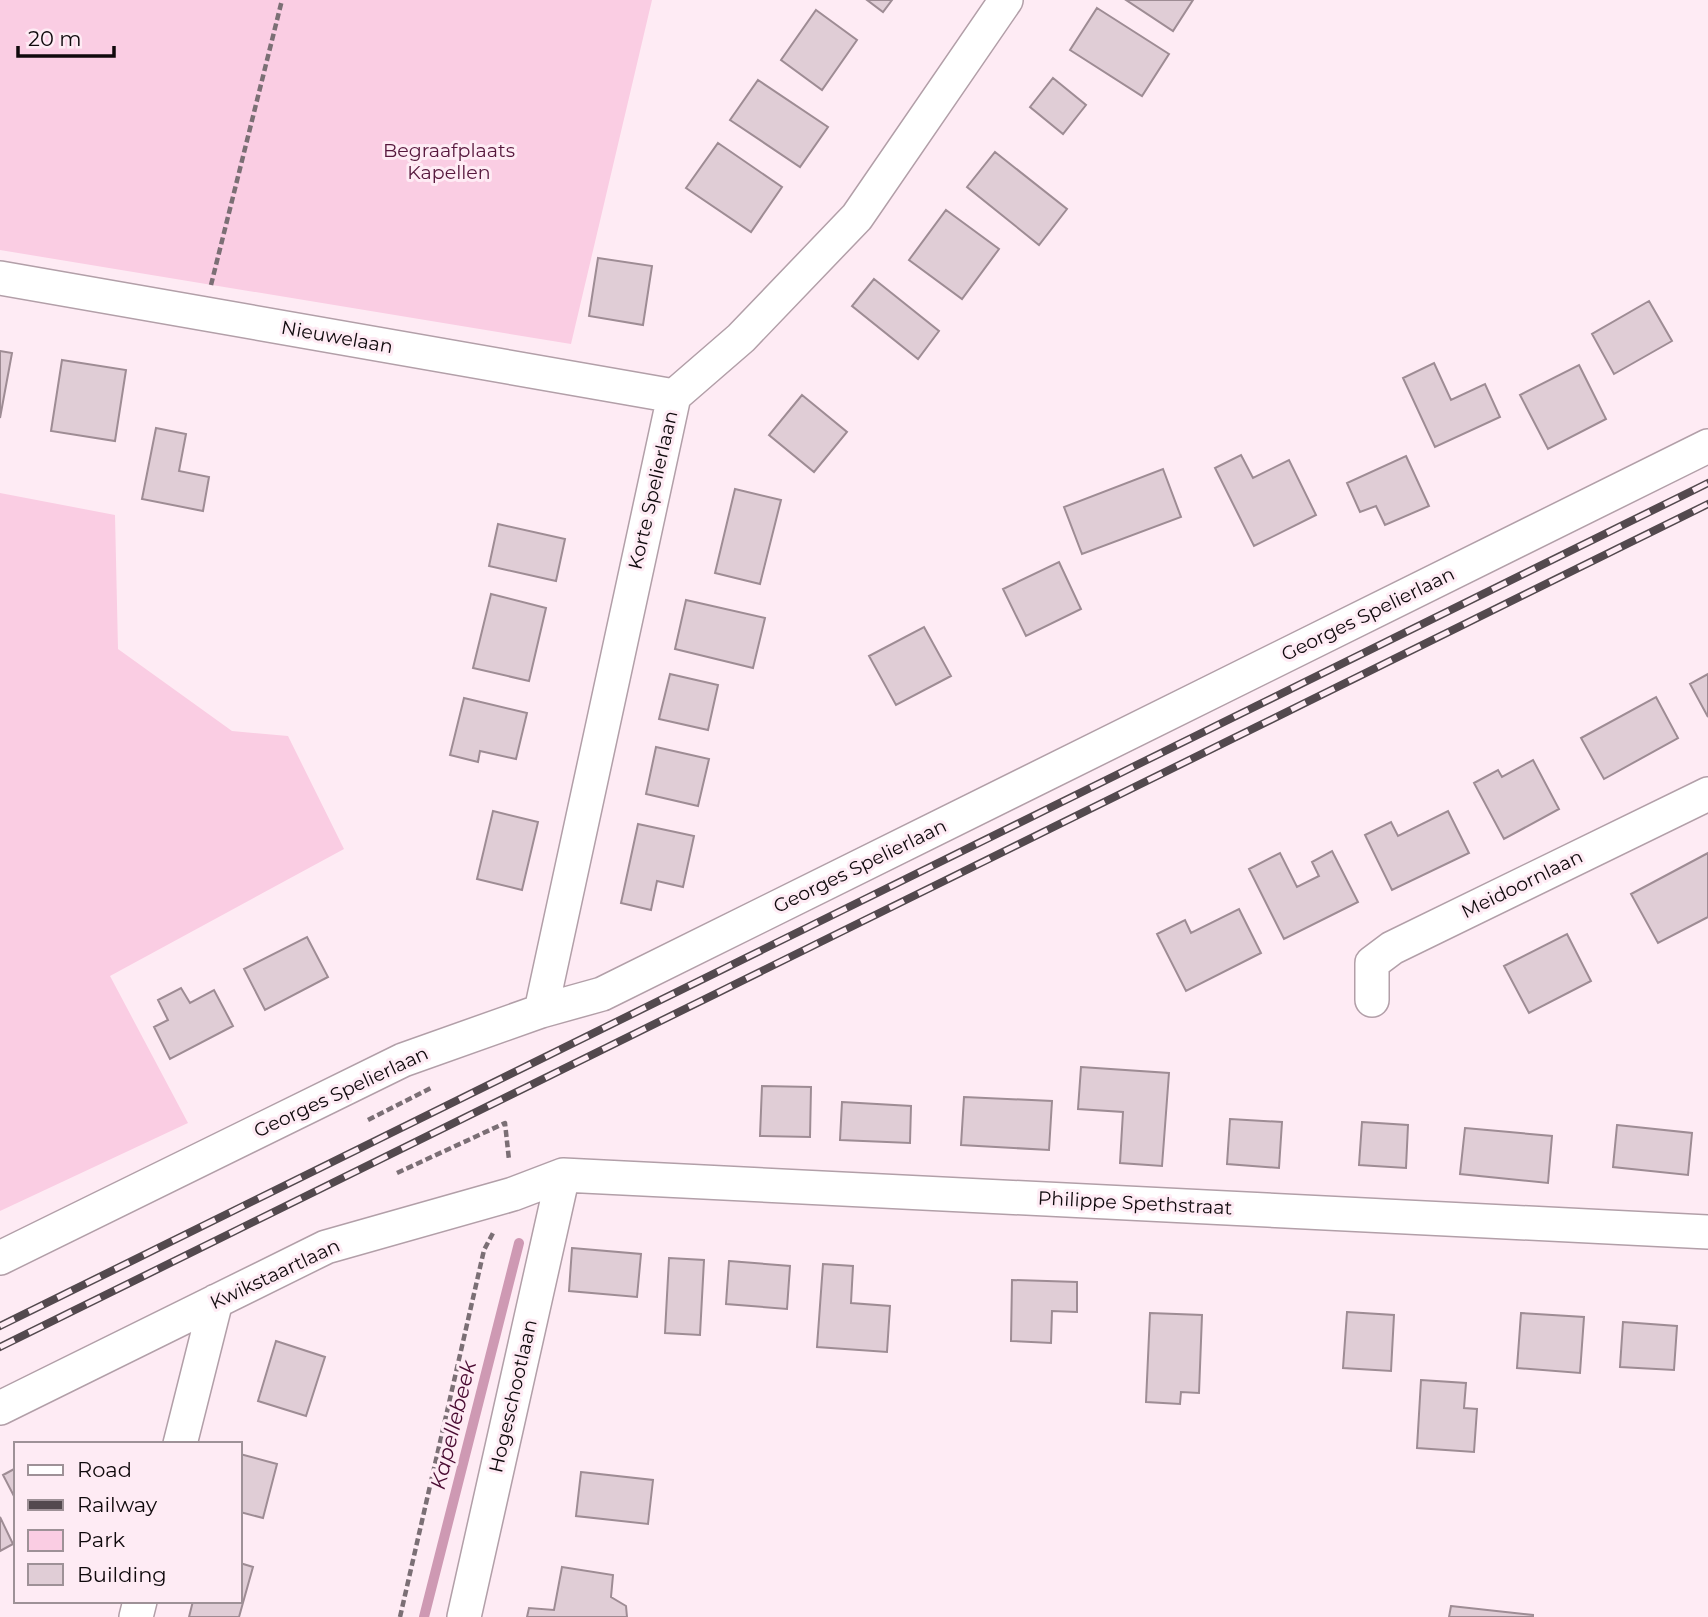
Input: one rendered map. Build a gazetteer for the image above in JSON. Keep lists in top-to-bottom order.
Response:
{
  "streets": {
    "street": [
      "Nieuwelaan",
      "Korte Spelierlaan",
      "Georges Spelierlaan",
      "Meidoornlaan",
      "Philippe Spethstraat",
      "Kwikstaartlaan",
      "Hogeschootlaan"
    ]
  },
  "crossings": [
    ["Nieuwelaan", "Korte Spelierlaan"],
    ["Korte Spelierlaan", "Georges Spelierlaan"],
    ["Philippe Spethstraat", "Kwikstaartlaan"],
    ["Philippe Spethstraat", "Hogeschootlaan"],
    ["Kwikstaartlaan", "Hogeschootlaan"]
  ],
  "water": ["Kapellebeek"],
  "parks": ["Begraafplaats Kapellen"],
  "legend": [
    "Road",
    "Railway",
    "Park",
    "Building"
  ],
  "scale_bar": "20 m"
}
